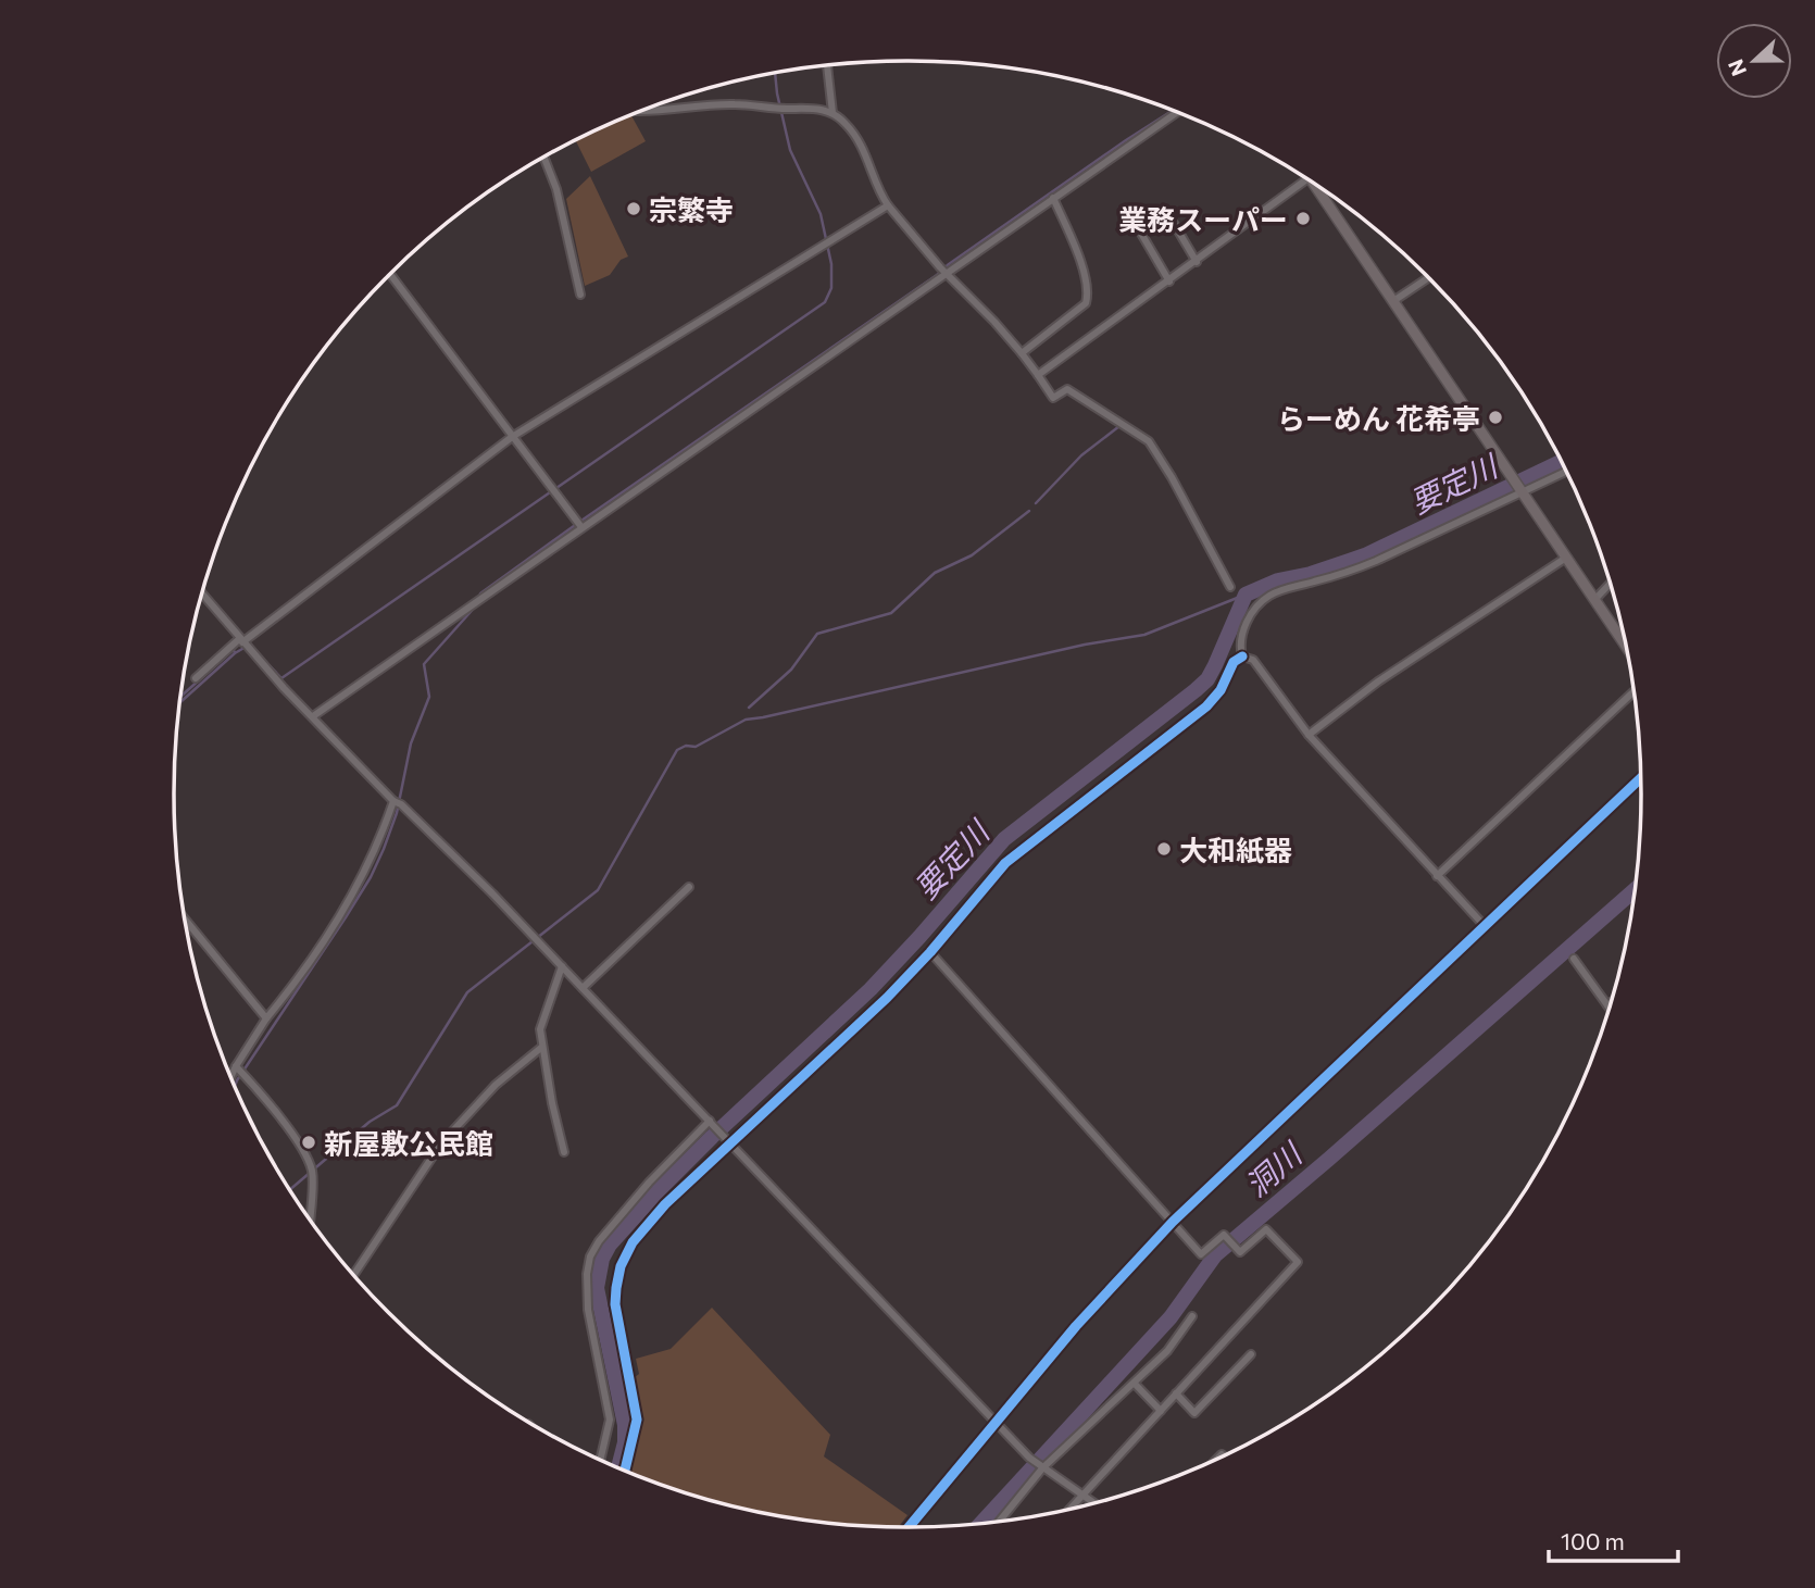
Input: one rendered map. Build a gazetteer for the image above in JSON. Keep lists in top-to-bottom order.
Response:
{
  "water": ["要定川", "洞川"],
  "places": [
    "宗繁寺",
    "業務スーパー",
    "らーめん 花希亭",
    "大和紙器",
    "新屋敷公民館"
  ],
  "scale_bar": "100 m",
  "north": "left"
}
